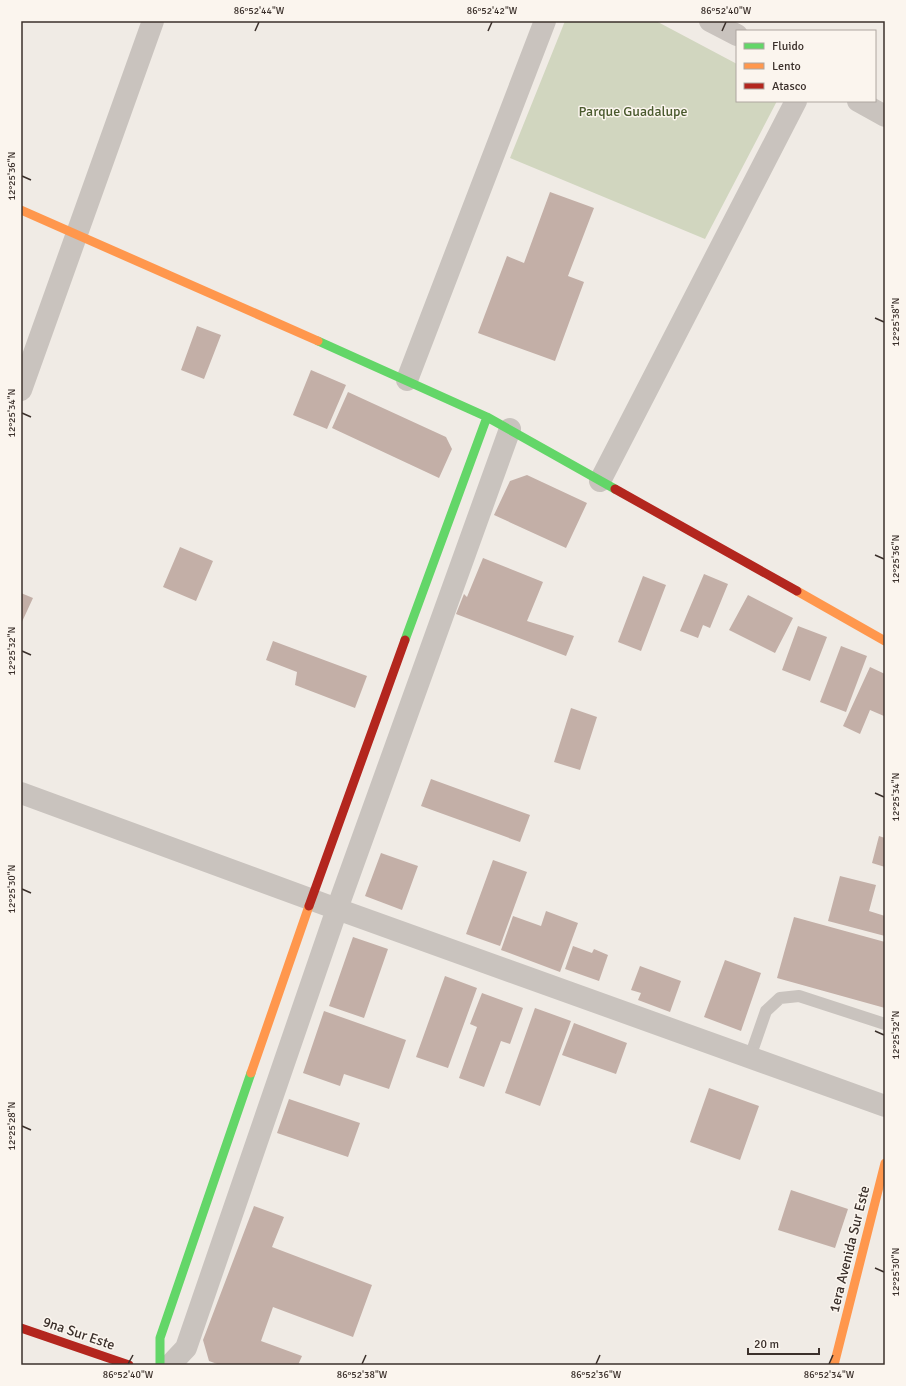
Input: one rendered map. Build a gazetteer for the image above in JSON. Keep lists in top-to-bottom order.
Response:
{
  "streets": {
    "street": ["1era Avenida Sur Este", "9na Sur Este"]
  },
  "parks": ["Parque Guadalupe"],
  "legend": ["Fluido", "Lento", "Atasco"],
  "scale_bar": "20 m",
  "coordinates": [
    "86°52'44\"W",
    "86°52'42\"W",
    "86°52'40\"W",
    "12°25'36\"N",
    "12°25'38\"N",
    "12°25'34\"N",
    "12°25'32\"N",
    "12°25'30\"N",
    "12°25'28\"N",
    "86°52'38\"W",
    "86°52'36\"W",
    "86°52'34\"W"
  ]
}
